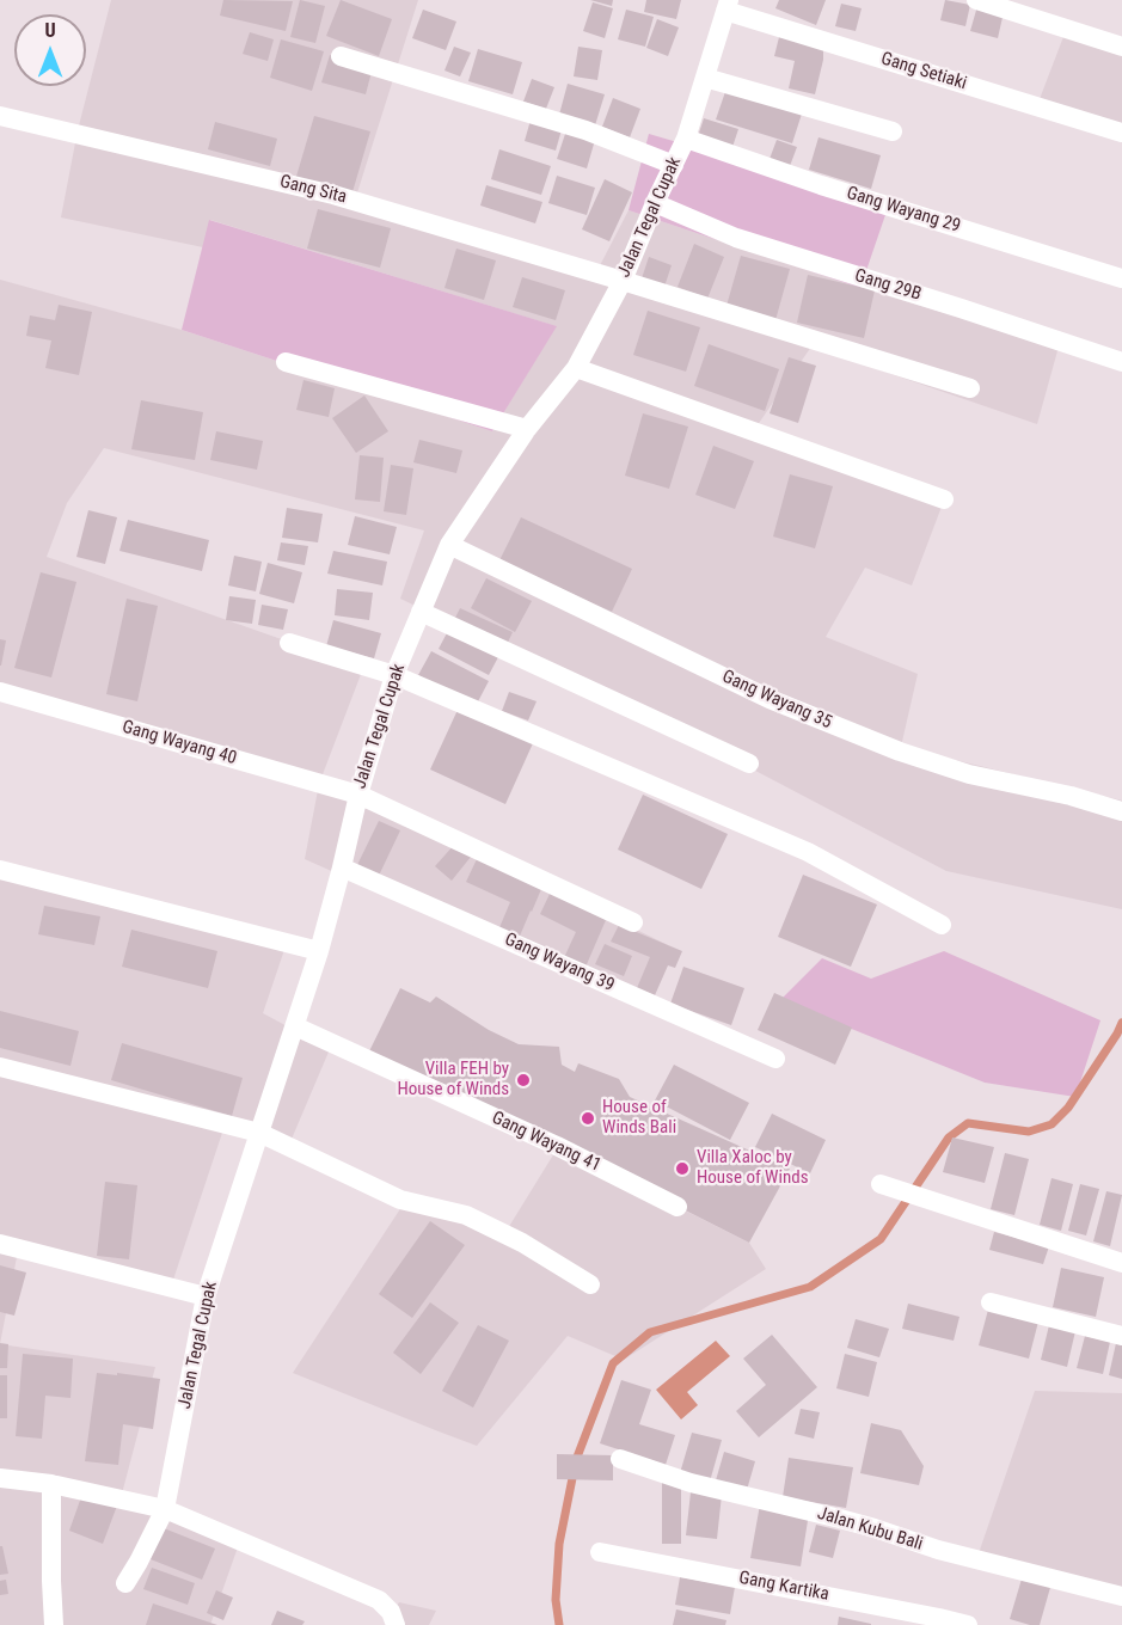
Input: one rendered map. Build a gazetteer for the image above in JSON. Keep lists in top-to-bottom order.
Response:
{
  "streets": {
    "street": [
      "Gang Setiaki",
      "Gang Sita",
      "Gang Wayang 29",
      "Jalan Tegal Cupak",
      "Gang 29B",
      "Gang Wayang 35",
      "Gang Wayang 40",
      "Gang Wayang 39",
      "Gang Wayang 41",
      "Jalan Kubu Bali",
      "Gang Kartika"
    ]
  },
  "crossings": [
    ["Gang Setiaki", "Jalan Tegal Cupak"],
    ["Gang Sita", "Jalan Tegal Cupak"],
    ["Gang Wayang 29", "Jalan Tegal Cupak"],
    ["Jalan Tegal Cupak", "Gang 29B"],
    ["Jalan Tegal Cupak", "Gang Wayang 35"],
    ["Jalan Tegal Cupak", "Gang Wayang 40"],
    ["Jalan Tegal Cupak", "Gang Wayang 39"],
    ["Jalan Tegal Cupak", "Gang Wayang 41"]
  ],
  "places": ["Villa FEH by House of Winds", "House of Winds Bali", "Villa Xaloc by House of Winds"],
  "north": "top"
}
